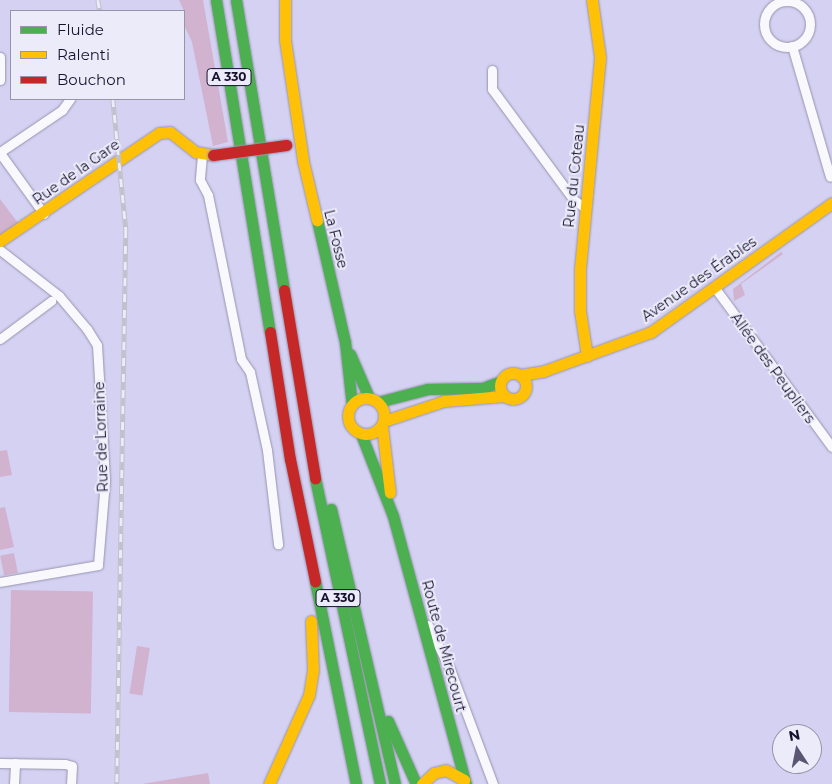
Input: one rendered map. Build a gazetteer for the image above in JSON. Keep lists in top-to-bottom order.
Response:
{
  "streets": {
    "main road": [
      "A 330",
      "Rue de la Gare",
      "Rue du Coteau",
      "La Fosse",
      "Avenue des Érables",
      "Route de Mirecourt"
    ],
    "street": ["Allée des Peupliers", "Rue de Lorraine"]
  },
  "crossings": [
    ["Rue du Coteau", "Avenue des Érables"],
    ["La Fosse", "Route de Mirecourt"],
    ["Avenue des Érables", "Allée des Peupliers"]
  ],
  "legend": ["Fluide", "Ralenti", "Bouchon"],
  "north": "top"
}
